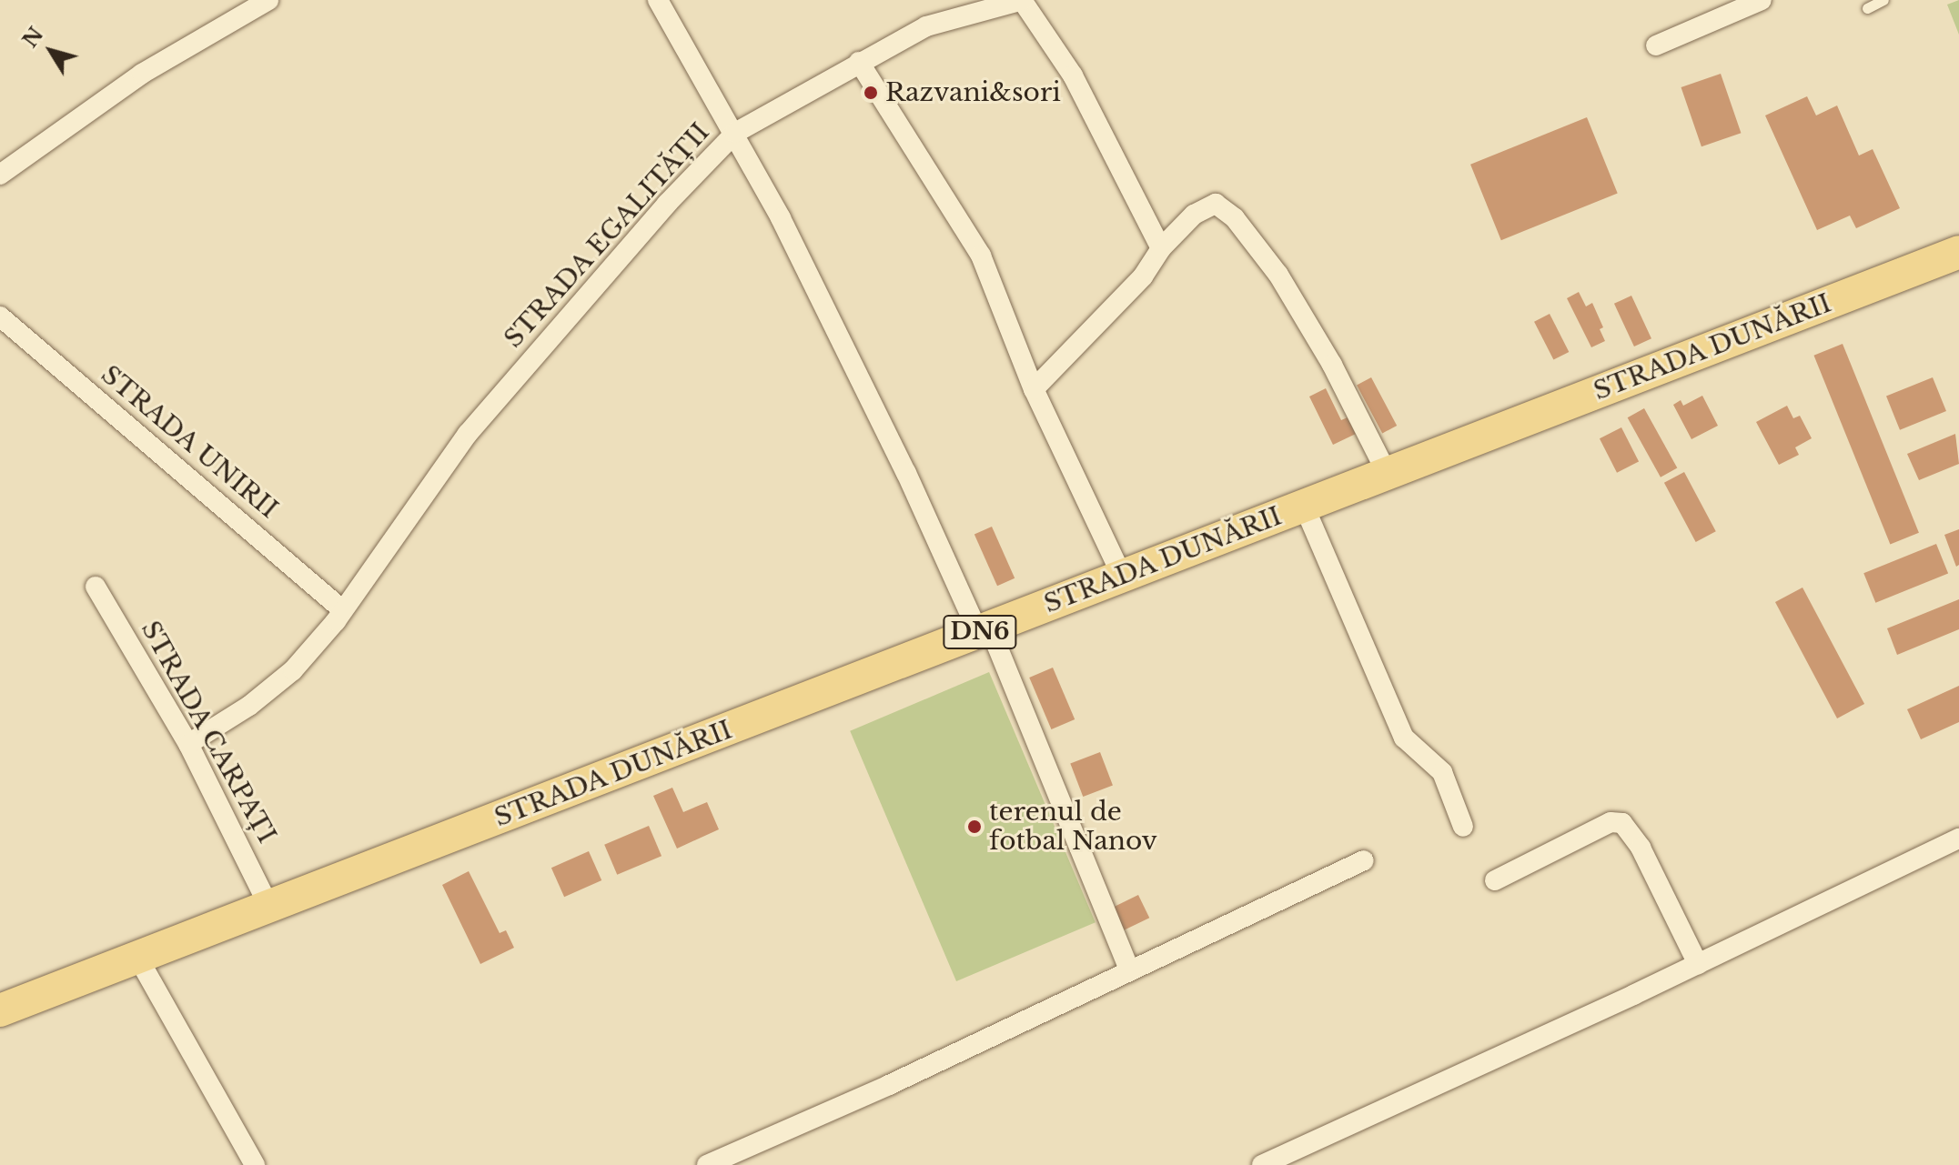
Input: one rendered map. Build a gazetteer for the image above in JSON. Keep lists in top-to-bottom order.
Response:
{
  "streets": {
    "main road": ["STRADA DUNĂRII", "DN6"],
    "street": ["STRADA EGALITĂȚII", "STRADA UNIRII", "STRADA CARPAȚI"]
  },
  "crossings": [
    ["STRADA EGALITĂȚII", "STRADA DUNĂRII"],
    ["STRADA EGALITĂȚII", "STRADA UNIRII"],
    ["STRADA EGALITĂȚII", "STRADA CARPAȚI"],
    ["STRADA DUNĂRII", "STRADA CARPAȚI"]
  ],
  "places": ["Razvani&sori", "terenul de fotbal Nanov"],
  "north": "top left"
}
